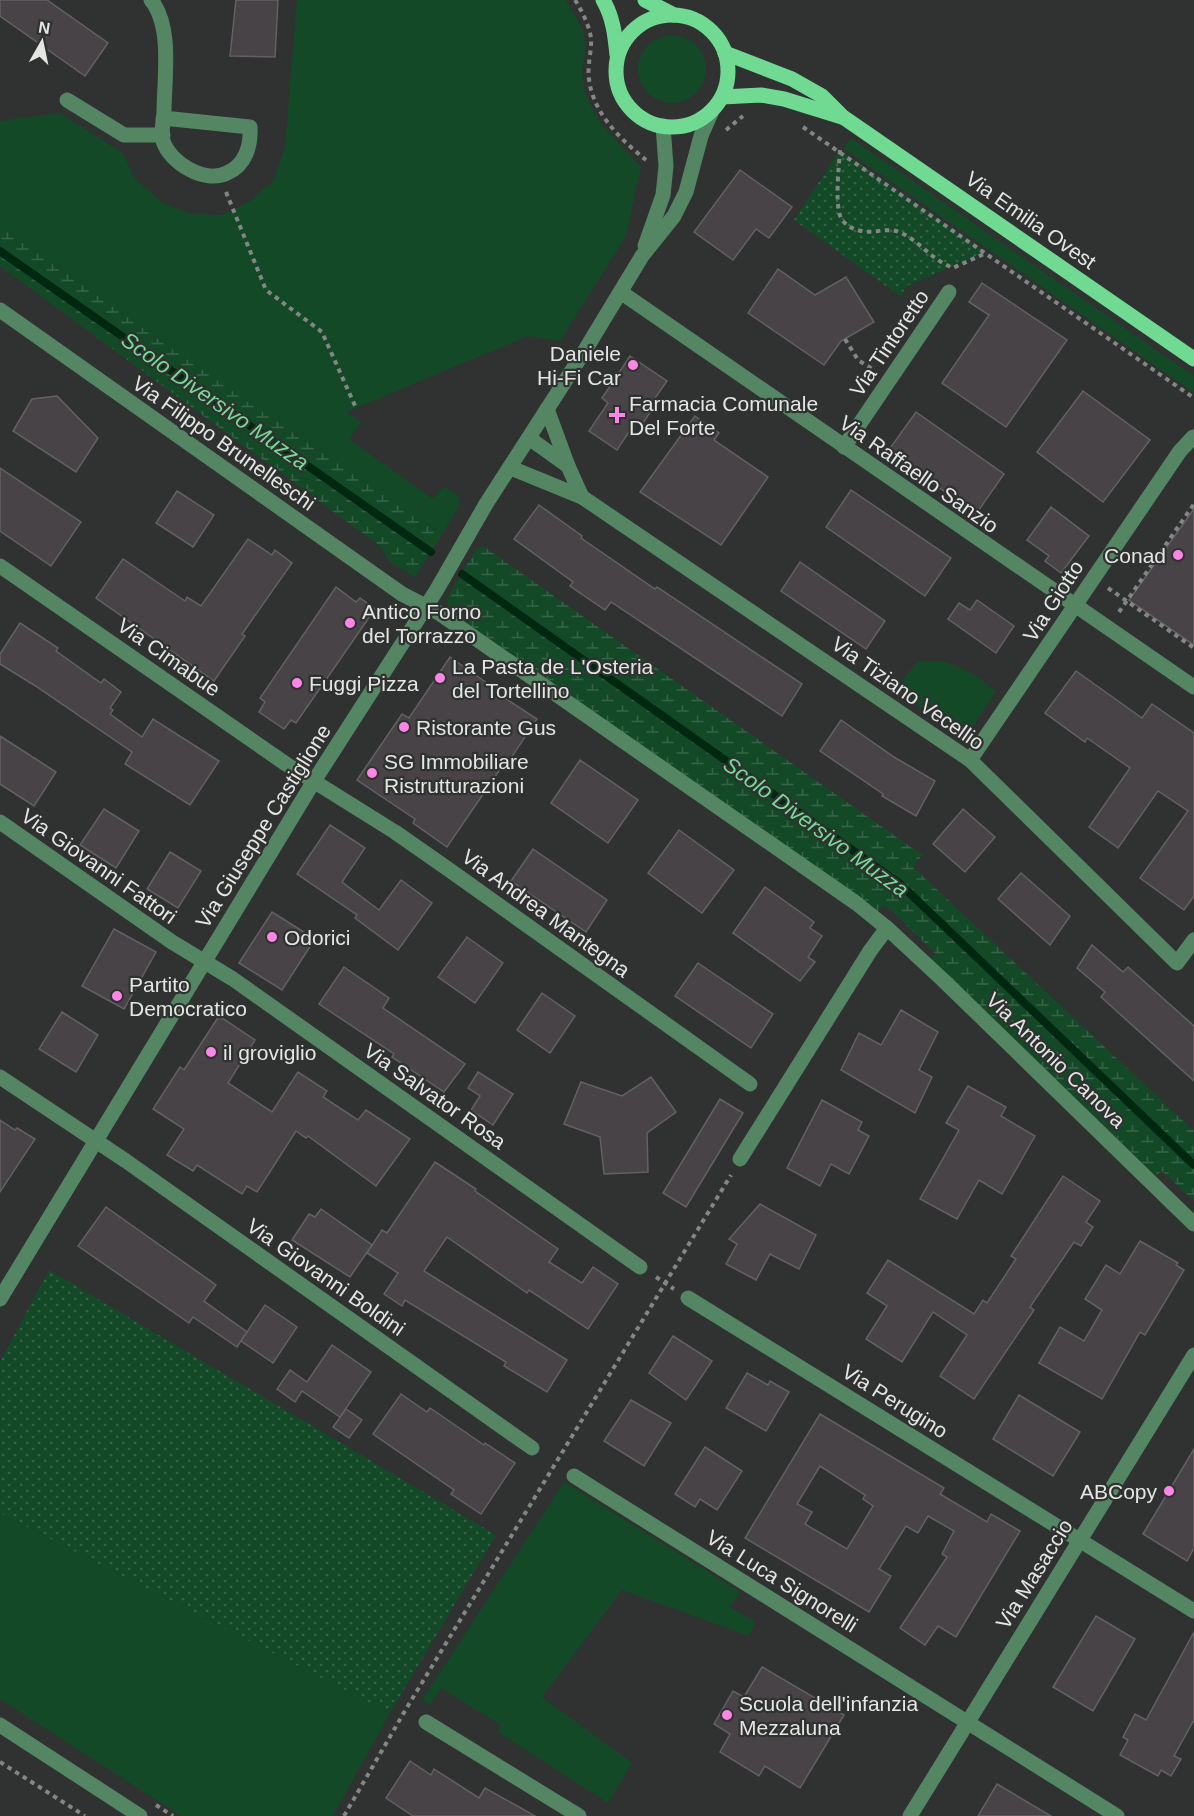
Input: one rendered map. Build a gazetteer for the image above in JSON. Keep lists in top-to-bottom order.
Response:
{
  "streets": {
    "main road": ["Via Emilia Ovest"],
    "street": [
      "Via Tintoretto",
      "Via Filippo Brunelleschi",
      "Via Raffaello Sanzio",
      "Via Giotto",
      "Via Cimabue",
      "Via Tiziano Vecellio",
      "Via Giuseppe Castiglione",
      "Via Giovanni Fattori",
      "Via Andrea Mantegna",
      "Via Antonio Canova",
      "Via Salvator Rosa",
      "Via Giovanni Boldini",
      "Via Perugino",
      "Via Masaccio",
      "Via Luca Signorelli"
    ]
  },
  "crossings": [
    ["Via Emilia Ovest", "Via Giuseppe Castiglione"],
    ["Via Tintoretto", "Via Raffaello Sanzio"],
    ["Via Filippo Brunelleschi", "Via Giuseppe Castiglione"],
    ["Via Filippo Brunelleschi", "Via Antonio Canova"],
    ["Via Raffaello Sanzio", "Via Giotto"],
    ["Via Raffaello Sanzio", "Via Giuseppe Castiglione"],
    ["Via Giotto", "Via Tiziano Vecellio"],
    ["Via Cimabue", "Via Giuseppe Castiglione"],
    ["Via Cimabue", "Via Andrea Mantegna"],
    ["Via Tiziano Vecellio", "Via Giuseppe Castiglione"],
    ["Via Giuseppe Castiglione", "Via Giovanni Fattori"],
    ["Via Giuseppe Castiglione", "Via Andrea Mantegna"],
    ["Via Giuseppe Castiglione", "Via Antonio Canova"],
    ["Via Giuseppe Castiglione", "Via Salvator Rosa"],
    ["Via Giuseppe Castiglione", "Via Giovanni Boldini"],
    ["Via Giovanni Fattori", "Via Salvator Rosa"],
    ["Via Perugino", "Via Masaccio"],
    ["Via Masaccio", "Via Luca Signorelli"]
  ],
  "water": ["Scolo Diversivo Muzza"],
  "places": {
    "other": [
      "Daniele Hi-Fi Car",
      "Conad",
      "Antico Forno del Torrazzo",
      "La Pasta de L'Osteria del Tortellino",
      "Fuggi Pizza",
      "Ristorante Gus",
      "SG Immobiliare Ristrutturazioni",
      "Odorici",
      "Partito Democratico",
      "il groviglio",
      "ABCopy",
      "Scuola dell'infanzia Mezzaluna"
    ],
    "health": ["Farmacia Comunale Del Forte"]
  },
  "north": "top"
}
